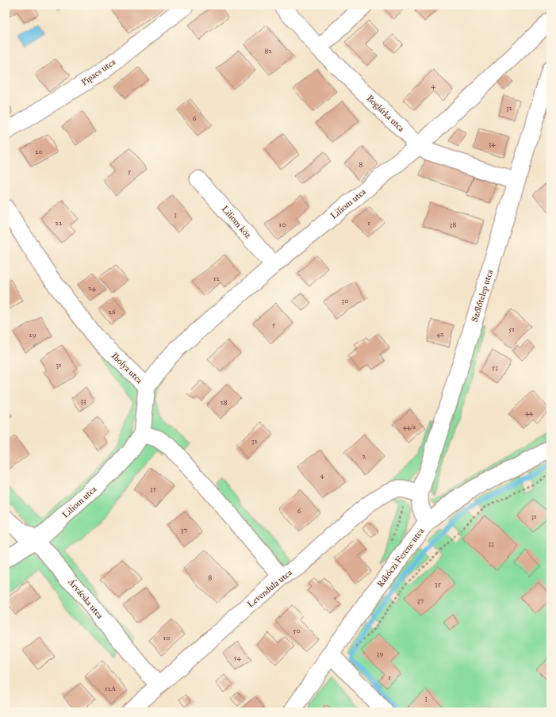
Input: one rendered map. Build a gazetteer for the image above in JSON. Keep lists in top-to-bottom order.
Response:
{
  "streets": {
    "street": [
      "Pipacs utca",
      "Boglárka utca",
      "Liliom utca",
      "Liliom köz",
      "Szőlőtelep utca",
      "Ibolya utca",
      "Rákóczi Ferenc utca",
      "Levendula utca",
      "Árvácska utca"
    ]
  },
  "crossings": [
    ["Boglárka utca", "Liliom utca"],
    ["Boglárka utca", "Szőlőtelep utca"],
    ["Liliom utca", "Liliom köz"],
    ["Liliom utca", "Ibolya utca"],
    ["Liliom utca", "Árvácska utca"],
    ["Szőlőtelep utca", "Rákóczi Ferenc utca"],
    ["Szőlőtelep utca", "Levendula utca"],
    ["Levendula utca", "Árvácska utca"]
  ],
  "house_numbers": [
    "82",
    "4",
    "32",
    "6",
    "34",
    "20",
    "8",
    "5",
    "3",
    "22",
    "1",
    "10",
    "38",
    "12",
    "24",
    "30",
    "26",
    "5",
    "51",
    "42",
    "29",
    "31",
    "53",
    "33",
    "28",
    "44",
    "44/a",
    "32",
    "2",
    "4",
    "35",
    "6",
    "31",
    "37",
    "33",
    "8",
    "35",
    "37",
    "50",
    "10",
    "39",
    "54",
    "1",
    "12A",
    "3"
  ]
}
